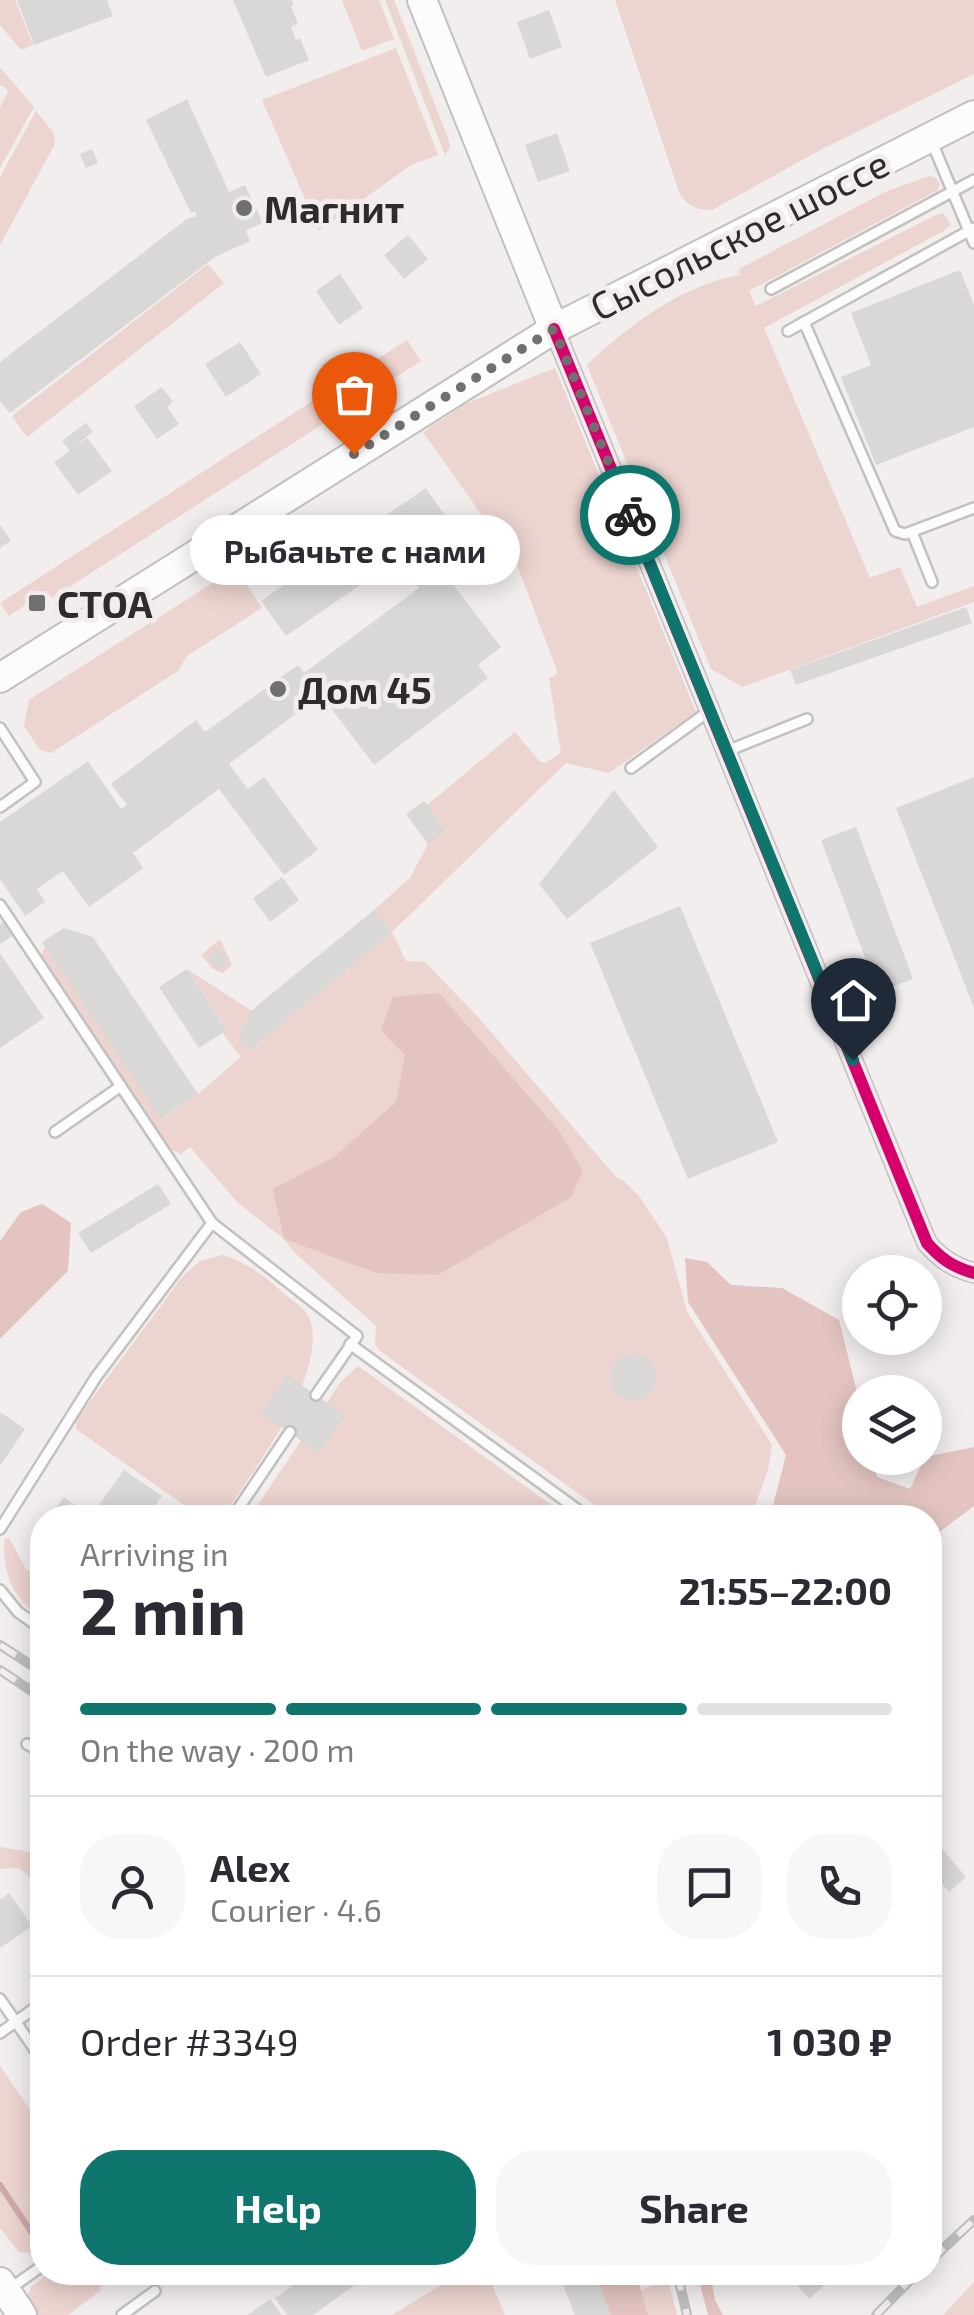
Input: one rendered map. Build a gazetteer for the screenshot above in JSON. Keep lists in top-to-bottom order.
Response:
{
  "streets": {
    "main road": ["Сысольское шоссе"]
  },
  "places": {
    "other": ["Магнит", "Рыбачьте с нами", "Дом 45"],
    "transit": ["СТОА"]
  },
  "page": {
    "bubble": "Рыбачьте с нами",
    "heading": ["2 min", "Arriving in", "21:55–22:00"],
    "panel": [
      "Alex",
      "Courier · 4.6",
      "Order #3349",
      "1 030 ₽"
    ],
    "bar": "On the way · 200 m",
    "buttons": ["Help", "Share"]
  }
}
